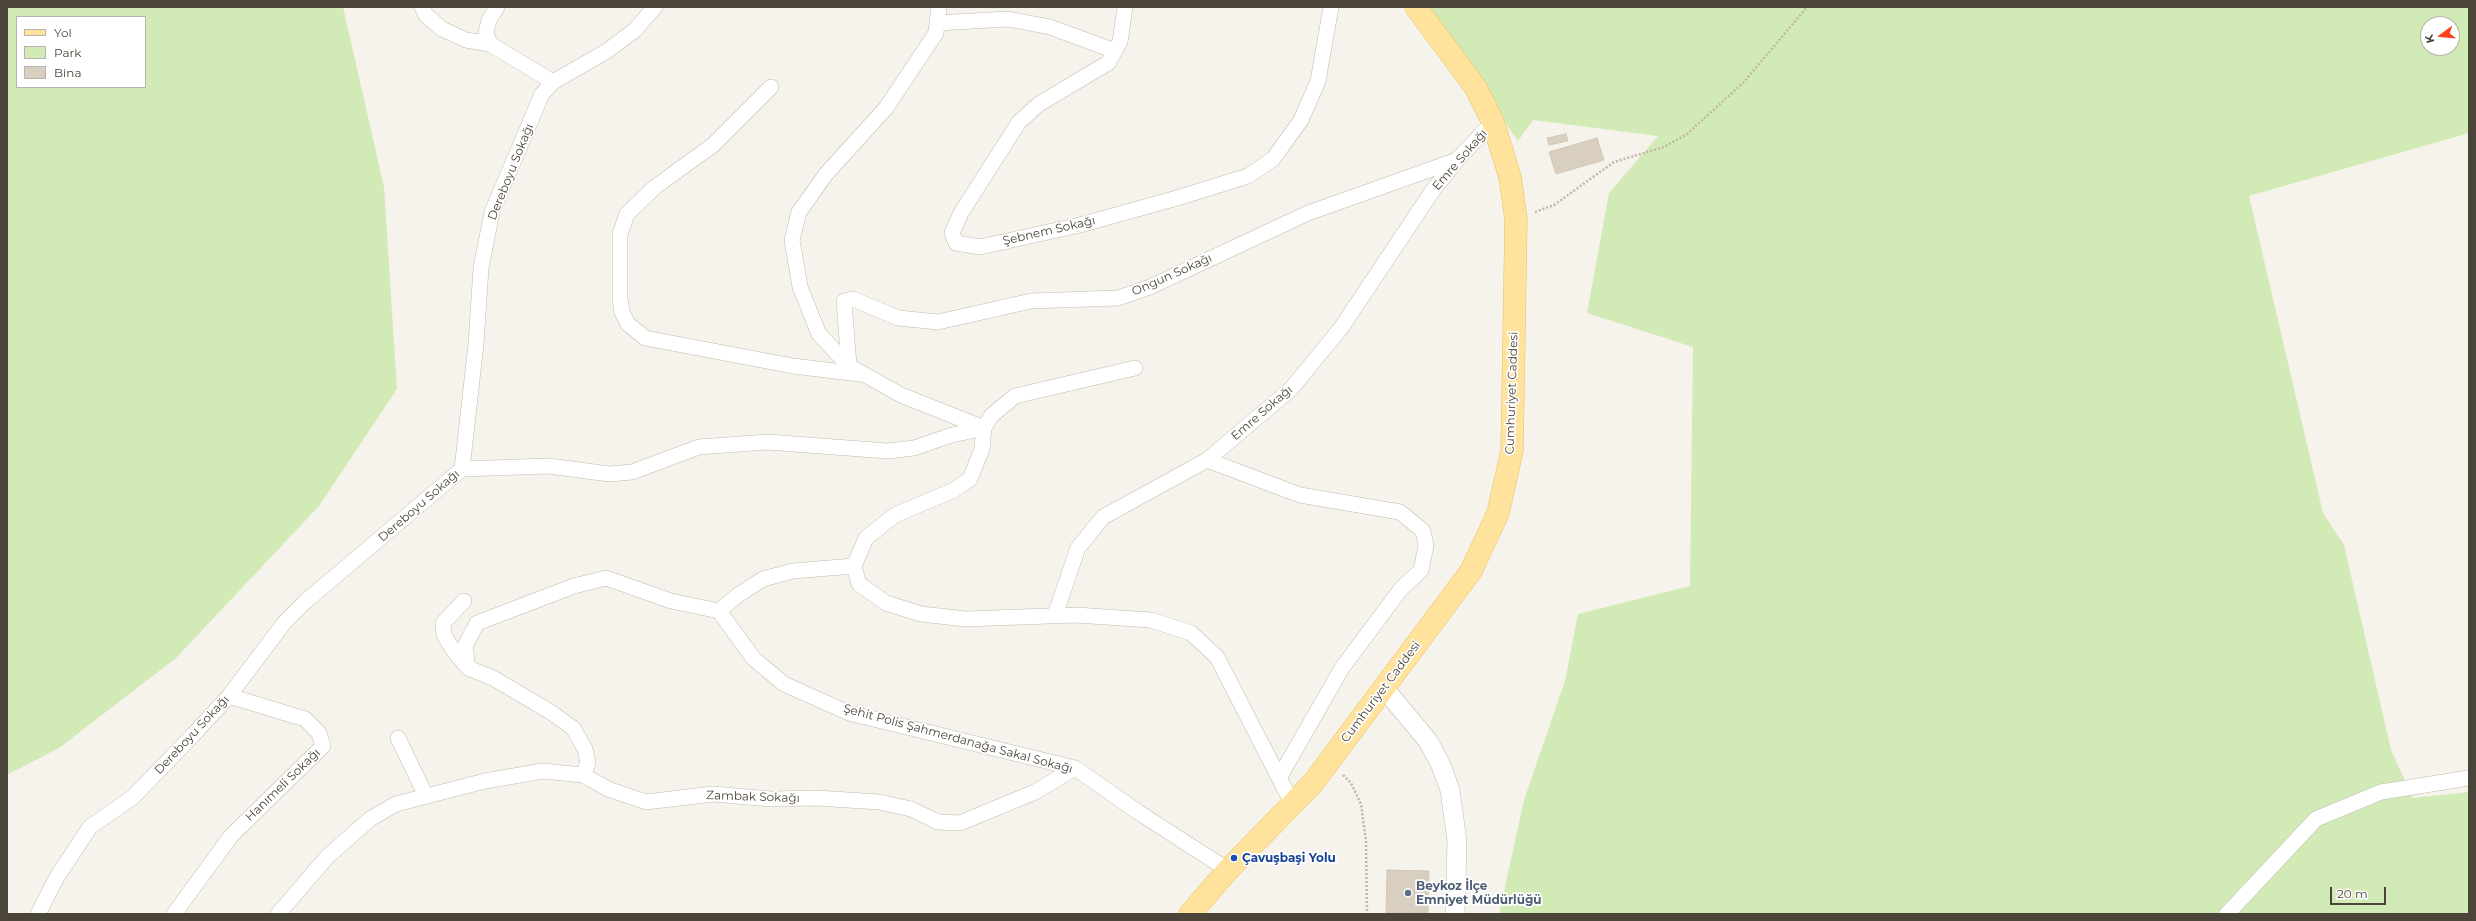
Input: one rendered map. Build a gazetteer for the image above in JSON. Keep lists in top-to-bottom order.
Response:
{
  "streets": {
    "main road": ["Cumhuriyet Caddesi"],
    "street": [
      "Emre Sokağı",
      "Dereboyu Sokağı",
      "Şebnem Sokağı",
      "Ongun Sokağı",
      "Şehit Polis Şahmerdanağa Sakal Sokağı",
      "Hanımeli Sokağı",
      "Zambak Sokağı"
    ]
  },
  "crossings": [
    ["Emre Sokağı", "Ongun Sokağı"],
    ["Emre Sokağı", "Cumhuriyet Caddesi"],
    ["Dereboyu Sokağı", "Hanımeli Sokağı"],
    ["Cumhuriyet Caddesi", "Şehit Polis Şahmerdanağa Sakal Sokağı"],
    ["Şehit Polis Şahmerdanağa Sakal Sokağı", "Zambak Sokağı"]
  ],
  "places": ["Çavuşbaşi Yolu", "Beykoz İlçe Emniyet Müdürlüğü"],
  "legend": ["Yol", "Park", "Bina"],
  "scale_bar": "20 m",
  "north": "left"
}
